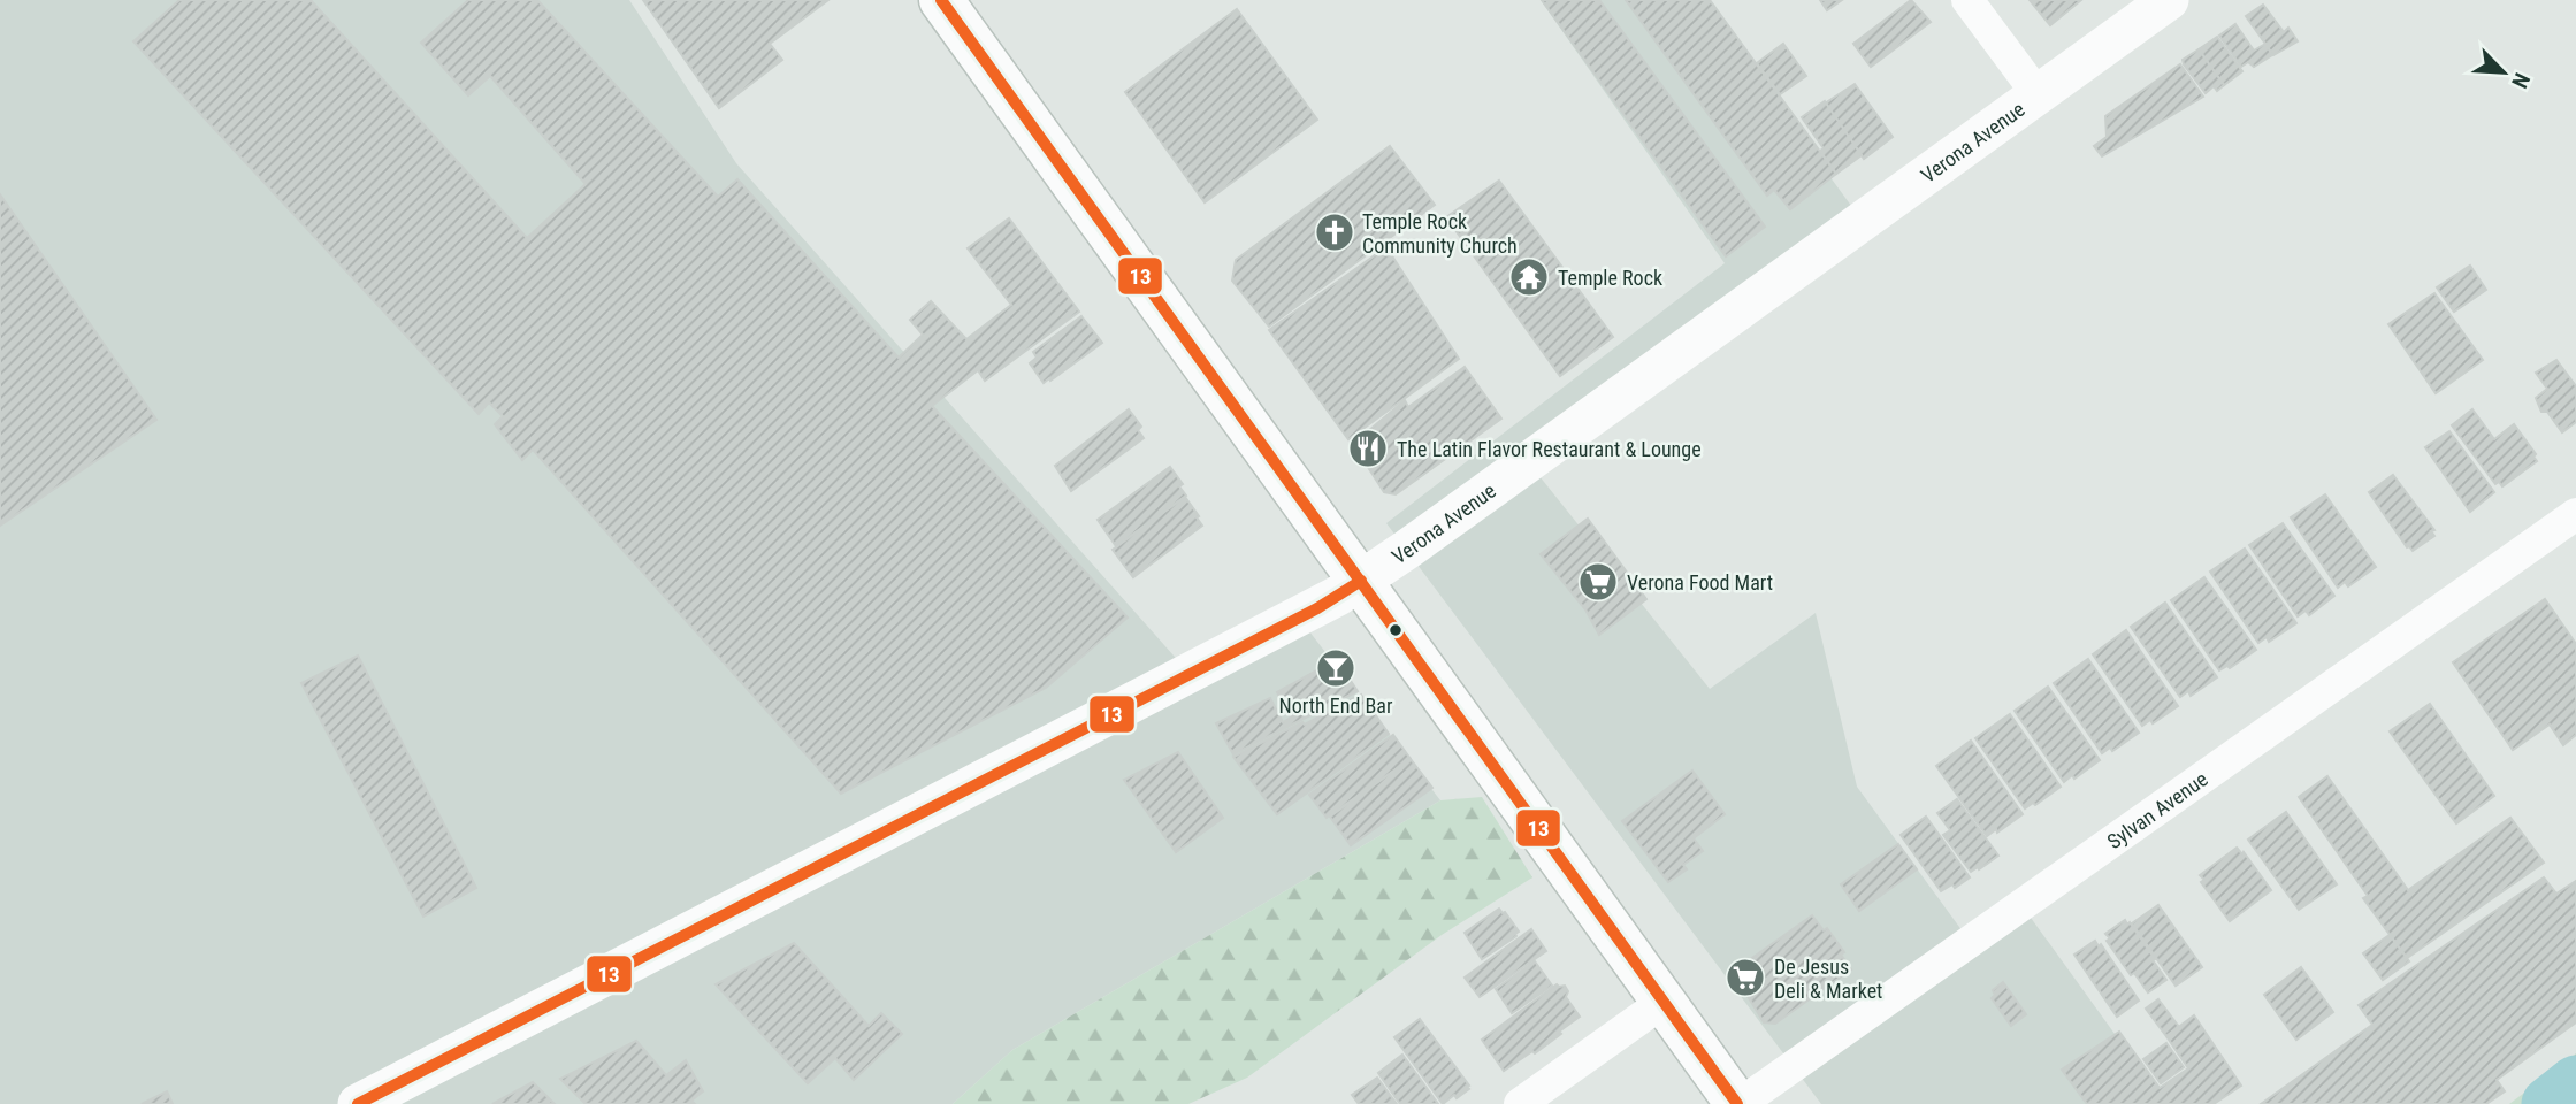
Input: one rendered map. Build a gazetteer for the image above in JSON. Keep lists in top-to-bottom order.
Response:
{
  "streets": {
    "street": ["Verona Avenue", "Sylvan Avenue"]
  },
  "places": {
    "church": ["Temple Rock Community Church"],
    "temple": ["Temple Rock"],
    "restaurant": ["The Latin Flavor Restaurant & Lounge"],
    "supermarket": ["Verona Food Mart", "De Jesus Deli & Market"],
    "bar": ["North End Bar"]
  },
  "lines": ["transit line 13"],
  "north": "bottom right"
}
